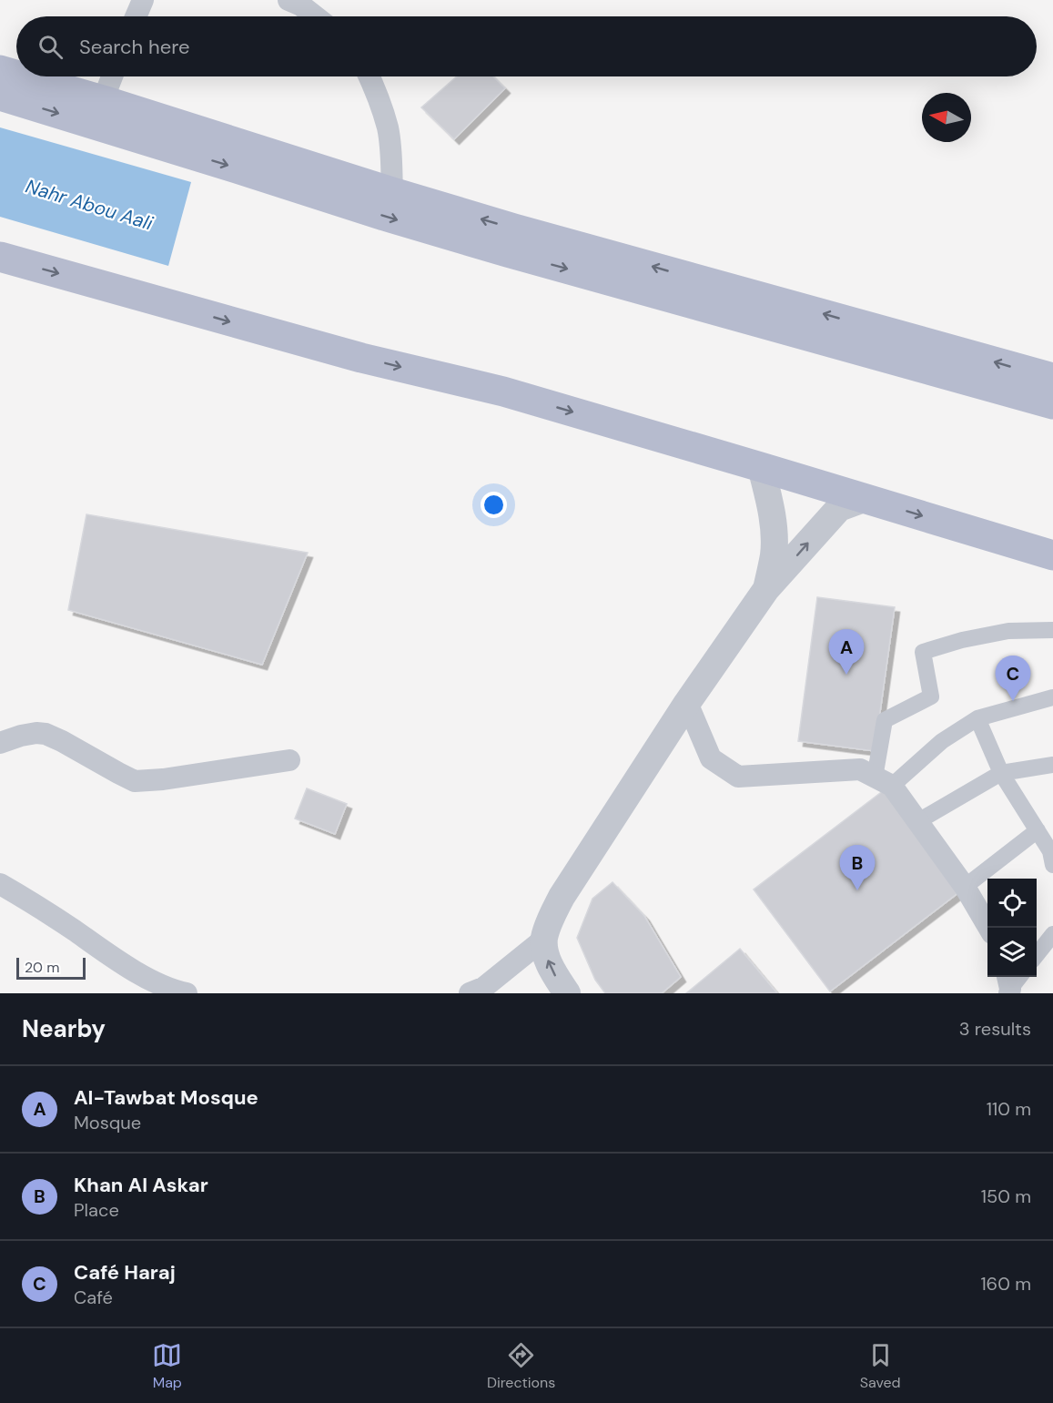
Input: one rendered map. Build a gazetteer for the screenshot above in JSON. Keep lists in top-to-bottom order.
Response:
{
  "water": ["Nahr Abou Aali"],
  "scale_bar": "20 m",
  "north": "left",
  "page": {
    "search": "Search here",
    "pins": ["A", "C", "B"],
    "scale": "20 m",
    "heading": ["Nearby", "3 results"],
    "list": [
      {
        "mark": "A",
        "name": "Al-Tawbat Mosque",
        "note": "Mosque",
        "value": "110 m"
      },
      {
        "mark": "B",
        "name": "Khan Al Askar",
        "note": "Place",
        "value": "150 m"
      },
      {
        "mark": "C",
        "name": "Café Haraj",
        "note": "Café",
        "value": "160 m"
      }
    ],
    "nav": ["Map", "Directions", "Saved"]
  }
}
